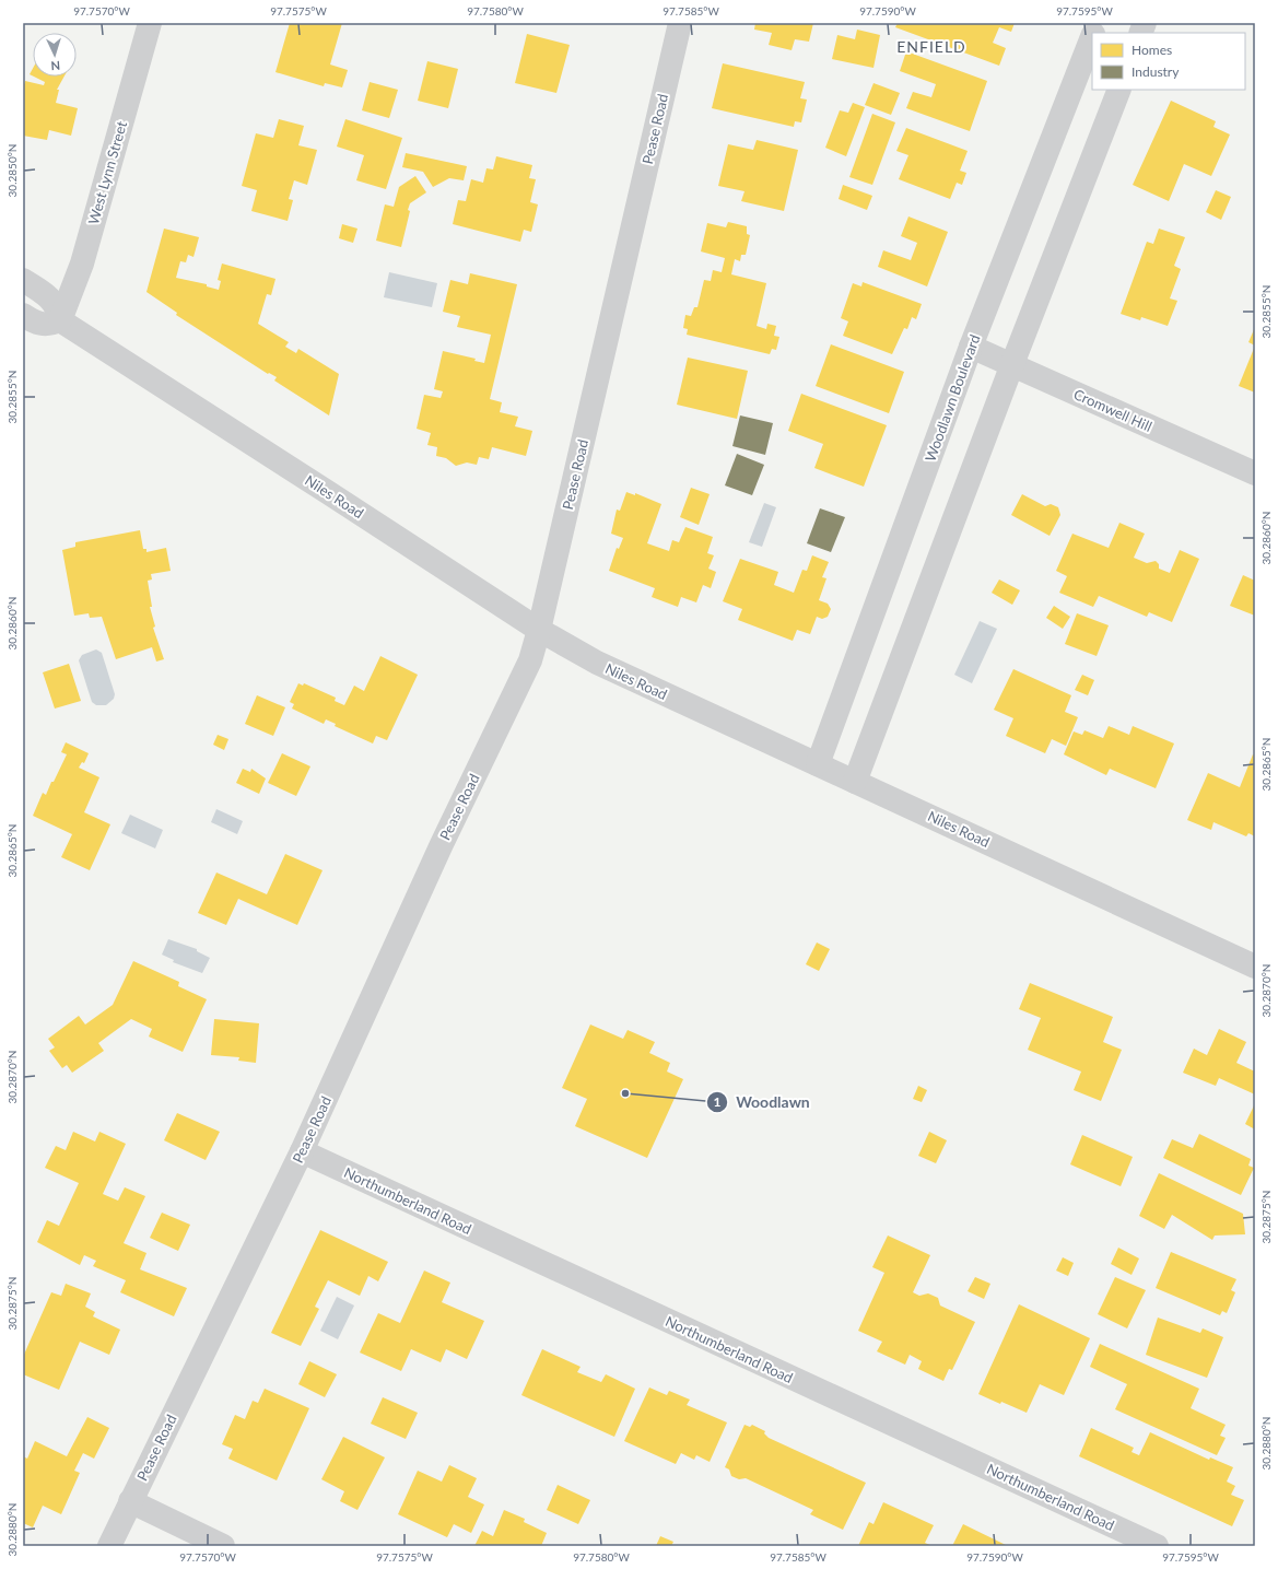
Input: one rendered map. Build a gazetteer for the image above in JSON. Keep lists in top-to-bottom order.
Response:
{
  "streets": {
    "street": [
      "Pease Road",
      "West Lynn Street",
      "Woodlawn Boulevard",
      "Cromwell Hill",
      "Niles Road",
      "Northumberland Road"
    ]
  },
  "crossings": [
    ["Pease Road", "Niles Road"],
    ["Pease Road", "Northumberland Road"],
    ["West Lynn Street", "Niles Road"],
    ["Woodlawn Boulevard", "Cromwell Hill"],
    ["Woodlawn Boulevard", "Niles Road"]
  ],
  "districts": ["ENFIELD"],
  "places": ["Woodlawn"],
  "legend": ["Homes", "Industry"],
  "north": "bottom",
  "coordinates": [
    "97.7570°W",
    "97.7575°W",
    "97.7580°W",
    "97.7585°W",
    "97.7590°W",
    "97.7595°W",
    "30.2850°N",
    "30.2855°N",
    "30.2860°N",
    "30.2865°N",
    "30.2870°N",
    "30.2875°N",
    "30.2880°N"
  ]
}
